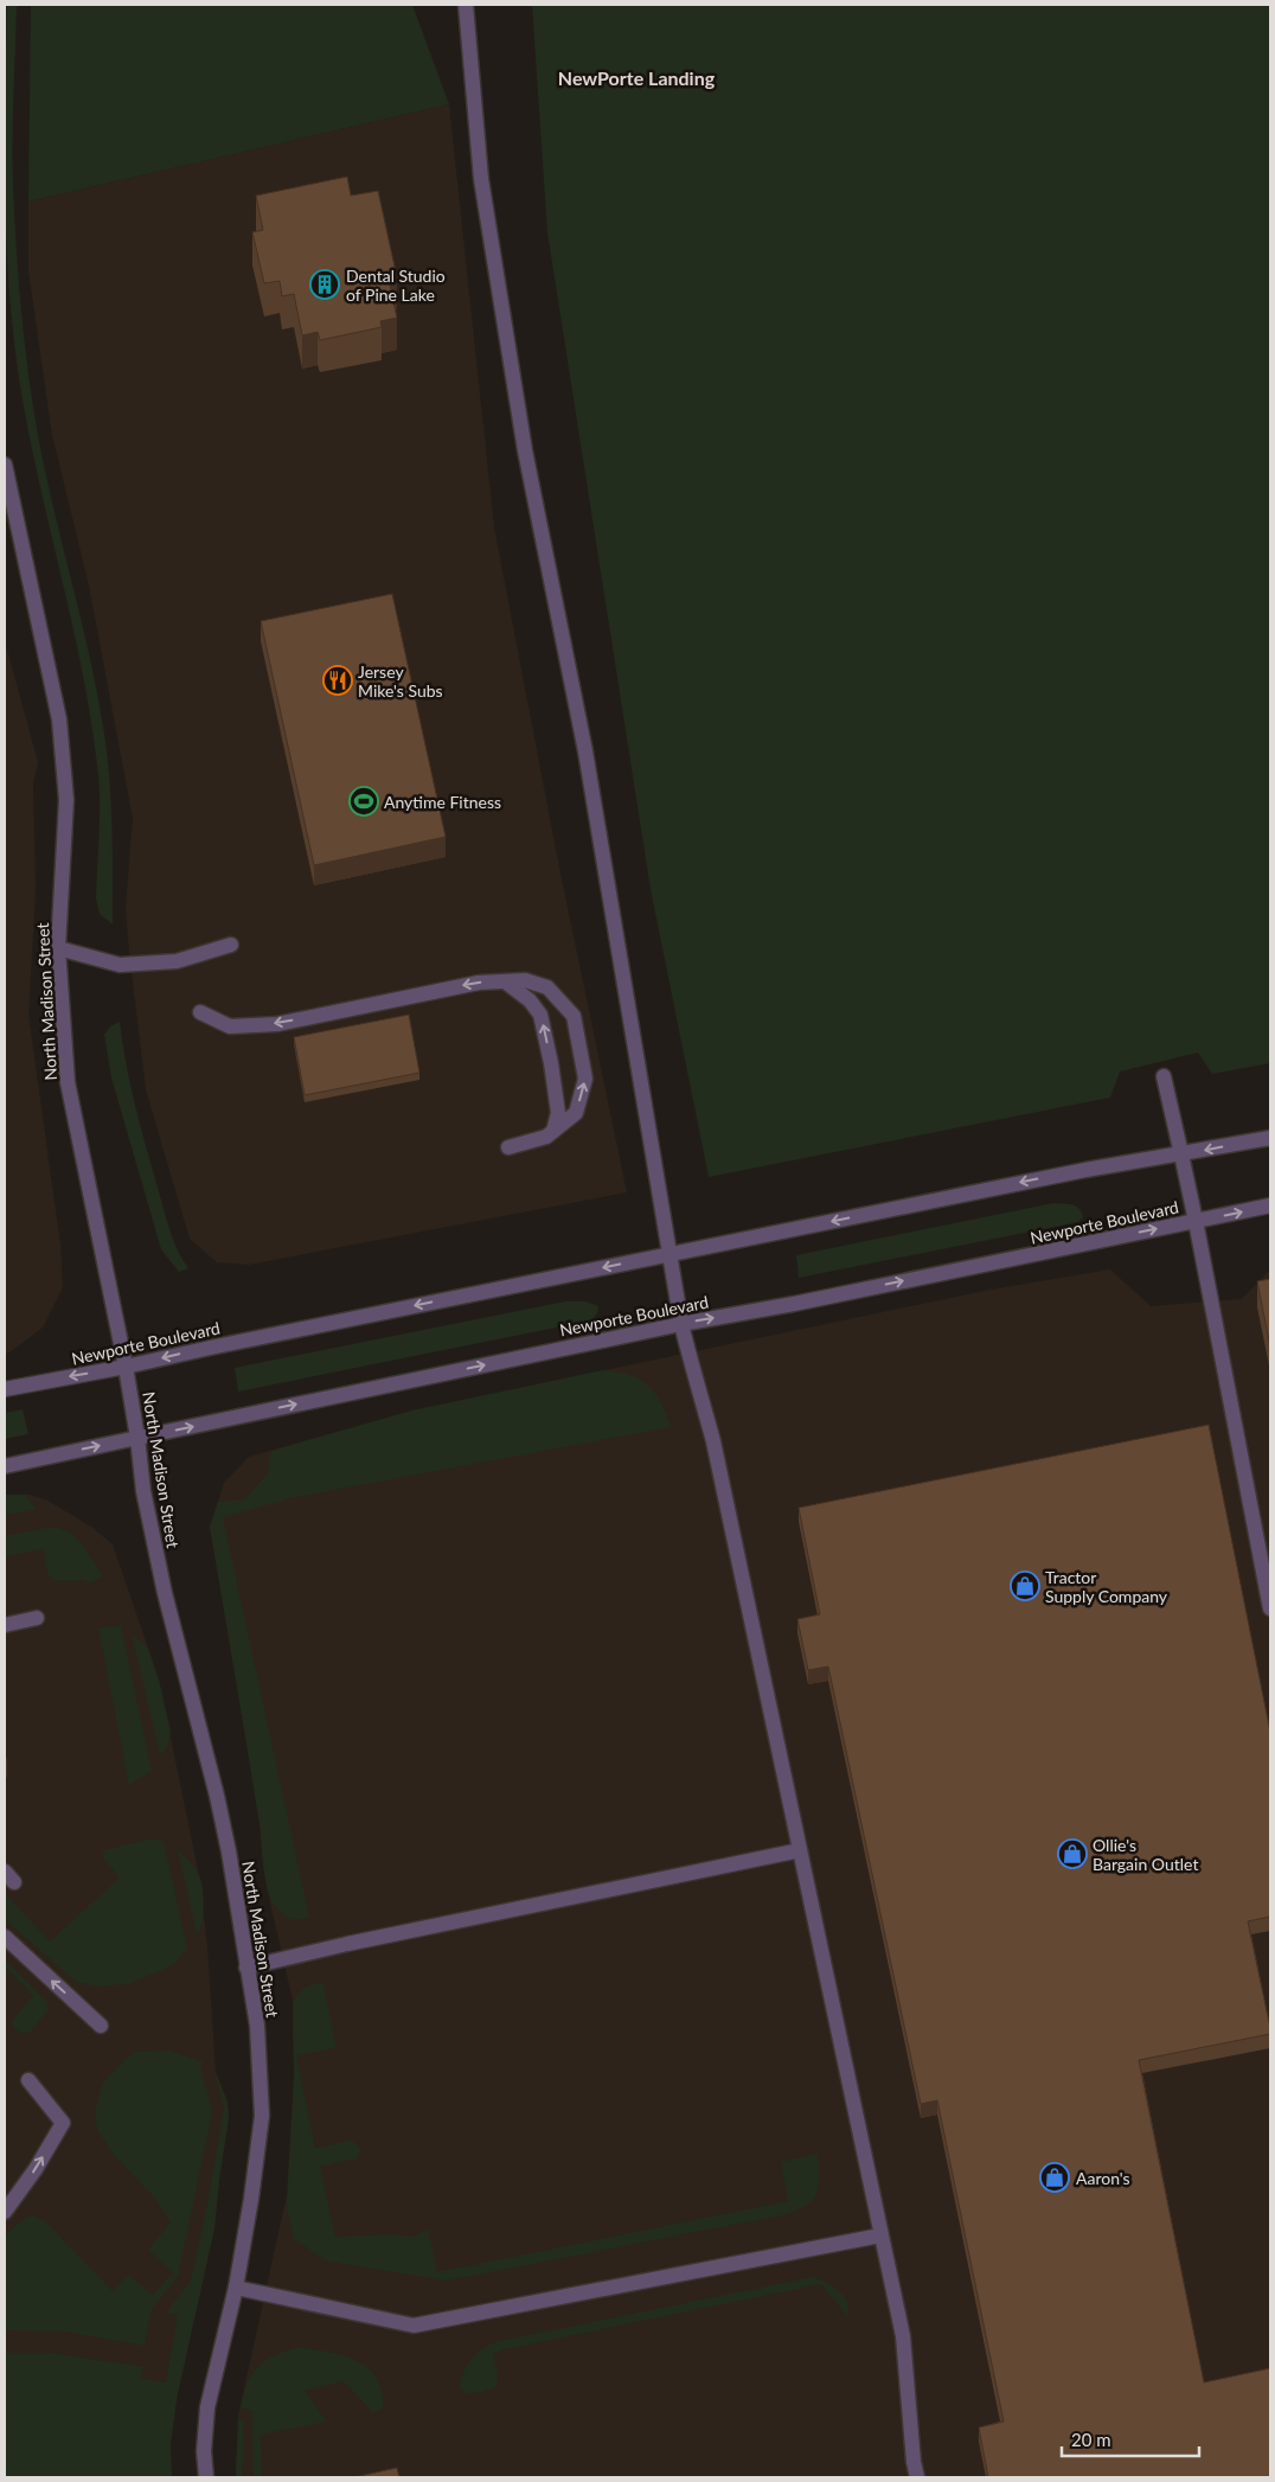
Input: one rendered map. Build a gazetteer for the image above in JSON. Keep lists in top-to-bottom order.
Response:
{
  "streets": {
    "street": ["North Madison Street", "Newporte Boulevard"]
  },
  "crossings": [
    ["North Madison Street", "Newporte Boulevard"]
  ],
  "districts": ["NewPorte Landing"],
  "places": {
    "building": ["Dental Studio of Pine Lake"],
    "restaurant": ["Jersey Mike's Subs"],
    "sports": ["Anytime Fitness"],
    "shop": ["Tractor Supply Company", "Ollie's Bargain Outlet", "Aaron's"]
  },
  "scale_bar": "20 m"
}
